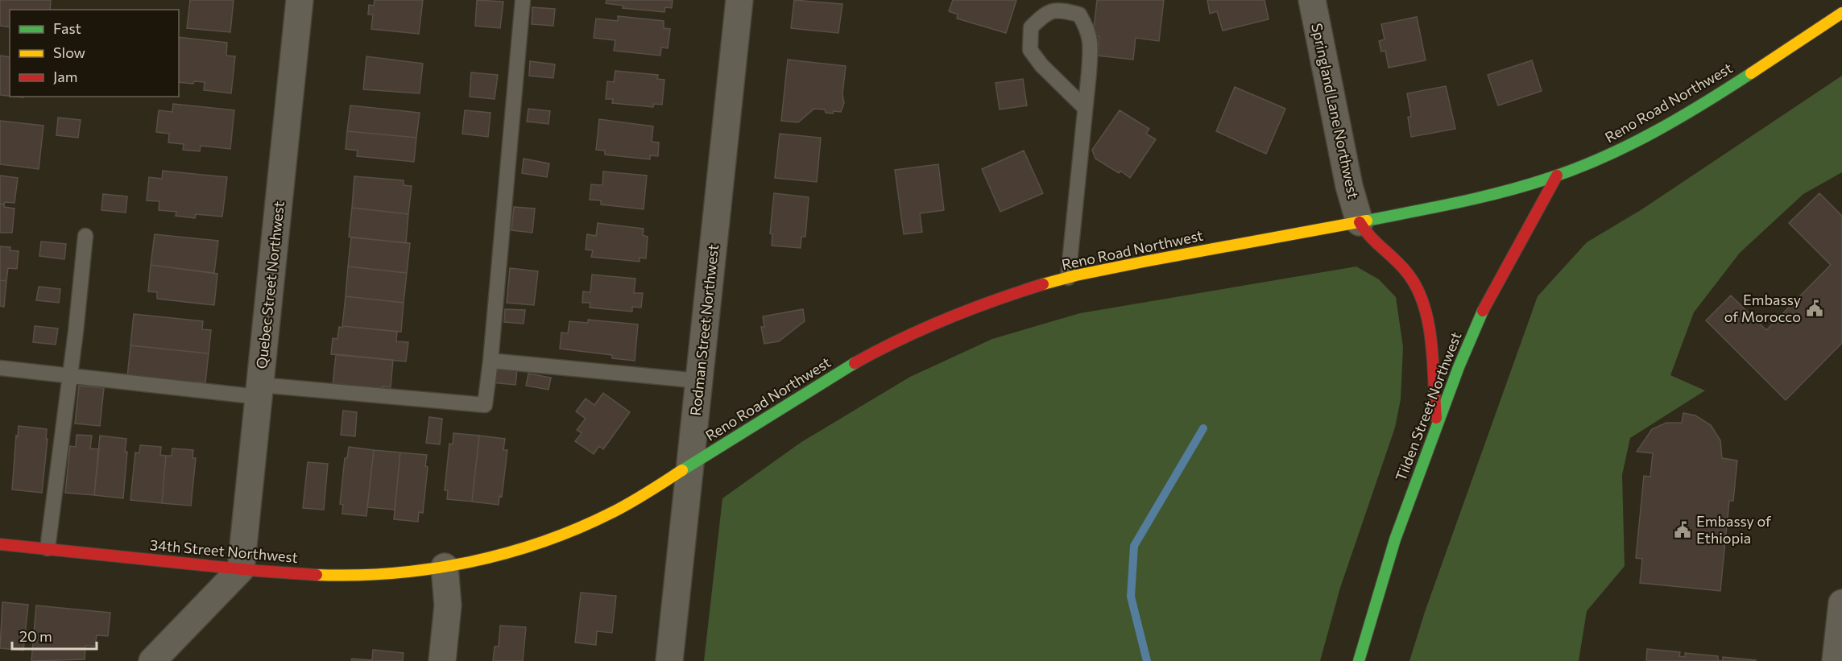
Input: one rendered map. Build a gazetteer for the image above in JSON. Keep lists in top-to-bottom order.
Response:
{
  "streets": {
    "main road": ["Reno Road Northwest", "Tilden Street Northwest", "34th Street Northwest"],
    "street": ["Springland Lane Northwest", "Quebec Street Northwest", "Rodman Street Northwest"]
  },
  "crossings": [
    ["Reno Road Northwest", "Springland Lane Northwest"],
    ["Reno Road Northwest", "Rodman Street Northwest"],
    ["Reno Road Northwest", "Tilden Street Northwest"],
    ["Reno Road Northwest", "34th Street Northwest"],
    ["Quebec Street Northwest", "34th Street Northwest"]
  ],
  "places": {
    "public building": ["Embassy of Morocco", "Embassy of Ethiopia"]
  },
  "legend": ["Fast", "Slow", "Jam"],
  "scale_bar": "20 m"
}
